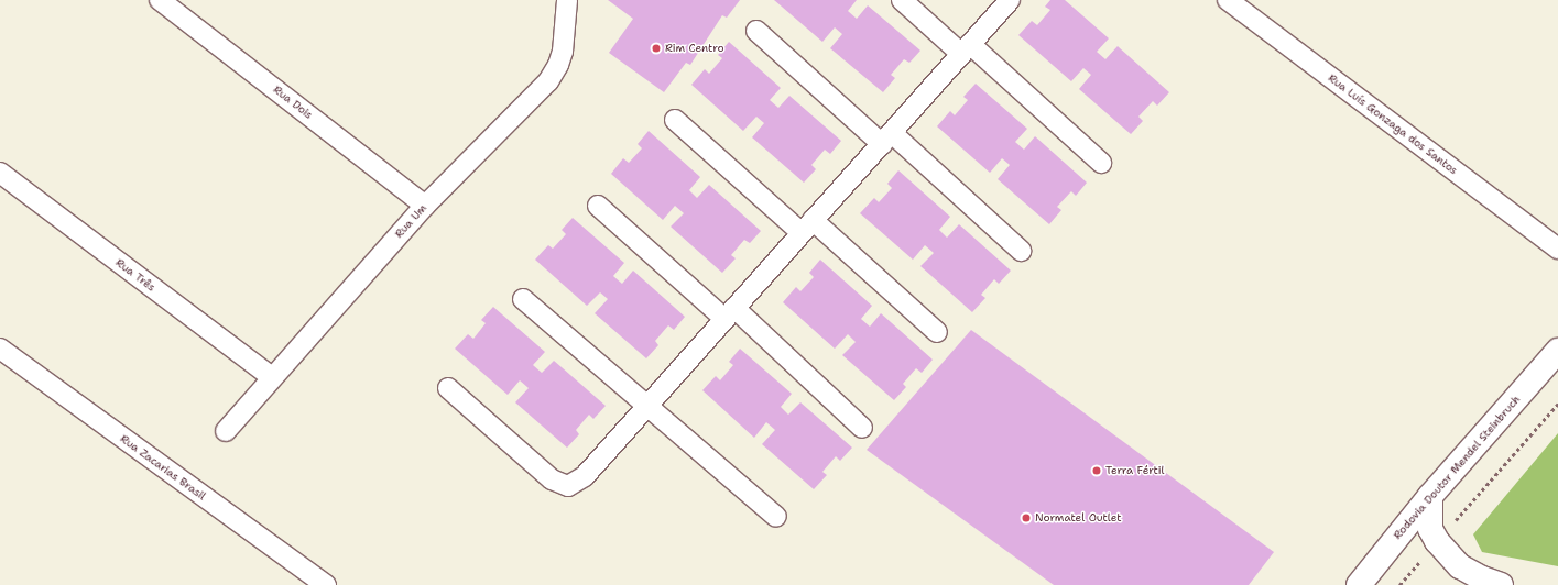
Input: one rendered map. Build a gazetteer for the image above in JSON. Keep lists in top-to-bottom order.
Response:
{
  "streets": {
    "highway": ["Rodovia Doutor Mendel Steinbruch"],
    "street": [
      "Rua Dois",
      "Rua Luís Gonzaga dos Santos",
      "Rua Um",
      "Rua Três",
      "Rua Zacarias Brasil"
    ]
  },
  "crossings": [
    ["Rua Dois", "Rua Um"],
    ["Rua Um", "Rua Três"]
  ],
  "places": ["Rim Centro", "Terra Fértil", "Normatel Outlet"]
}
